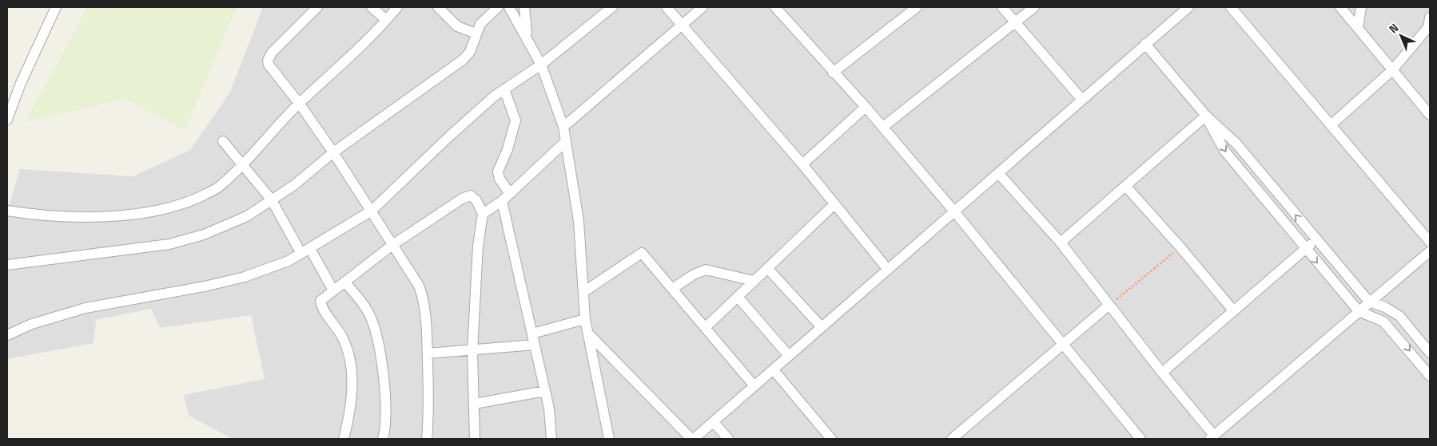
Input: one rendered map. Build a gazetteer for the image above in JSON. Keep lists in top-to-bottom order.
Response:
{
  "north": "top left"
}
